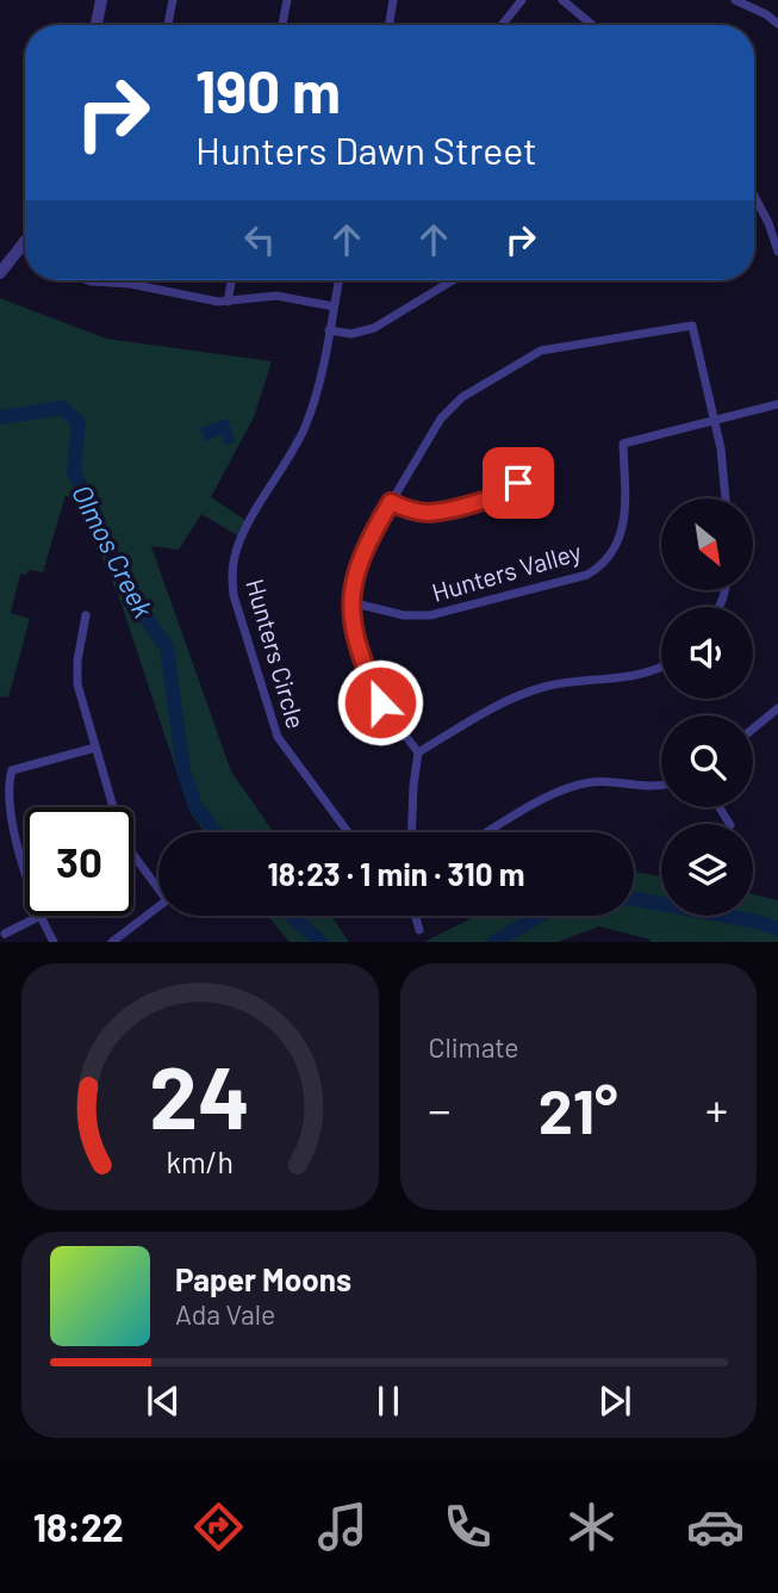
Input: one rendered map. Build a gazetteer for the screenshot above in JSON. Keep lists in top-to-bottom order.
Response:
{
  "streets": {
    "street": ["Hunters Valley", "Hunters Circle"]
  },
  "water": ["Olmos Creek"],
  "north": "bottom right",
  "page": {
    "turn": ["190 m", "Hunters Dawn Street"],
    "limit": "30",
    "trip": "18:23 · 1 min · 310 m",
    "tile": "Climate",
    "heat": ["−", "21°", "+"],
    "song": ["Paper Moons", "Ada Vale"],
    "tabs": "18:22",
    "gauge": ["24", "km/h"]
  }
}
